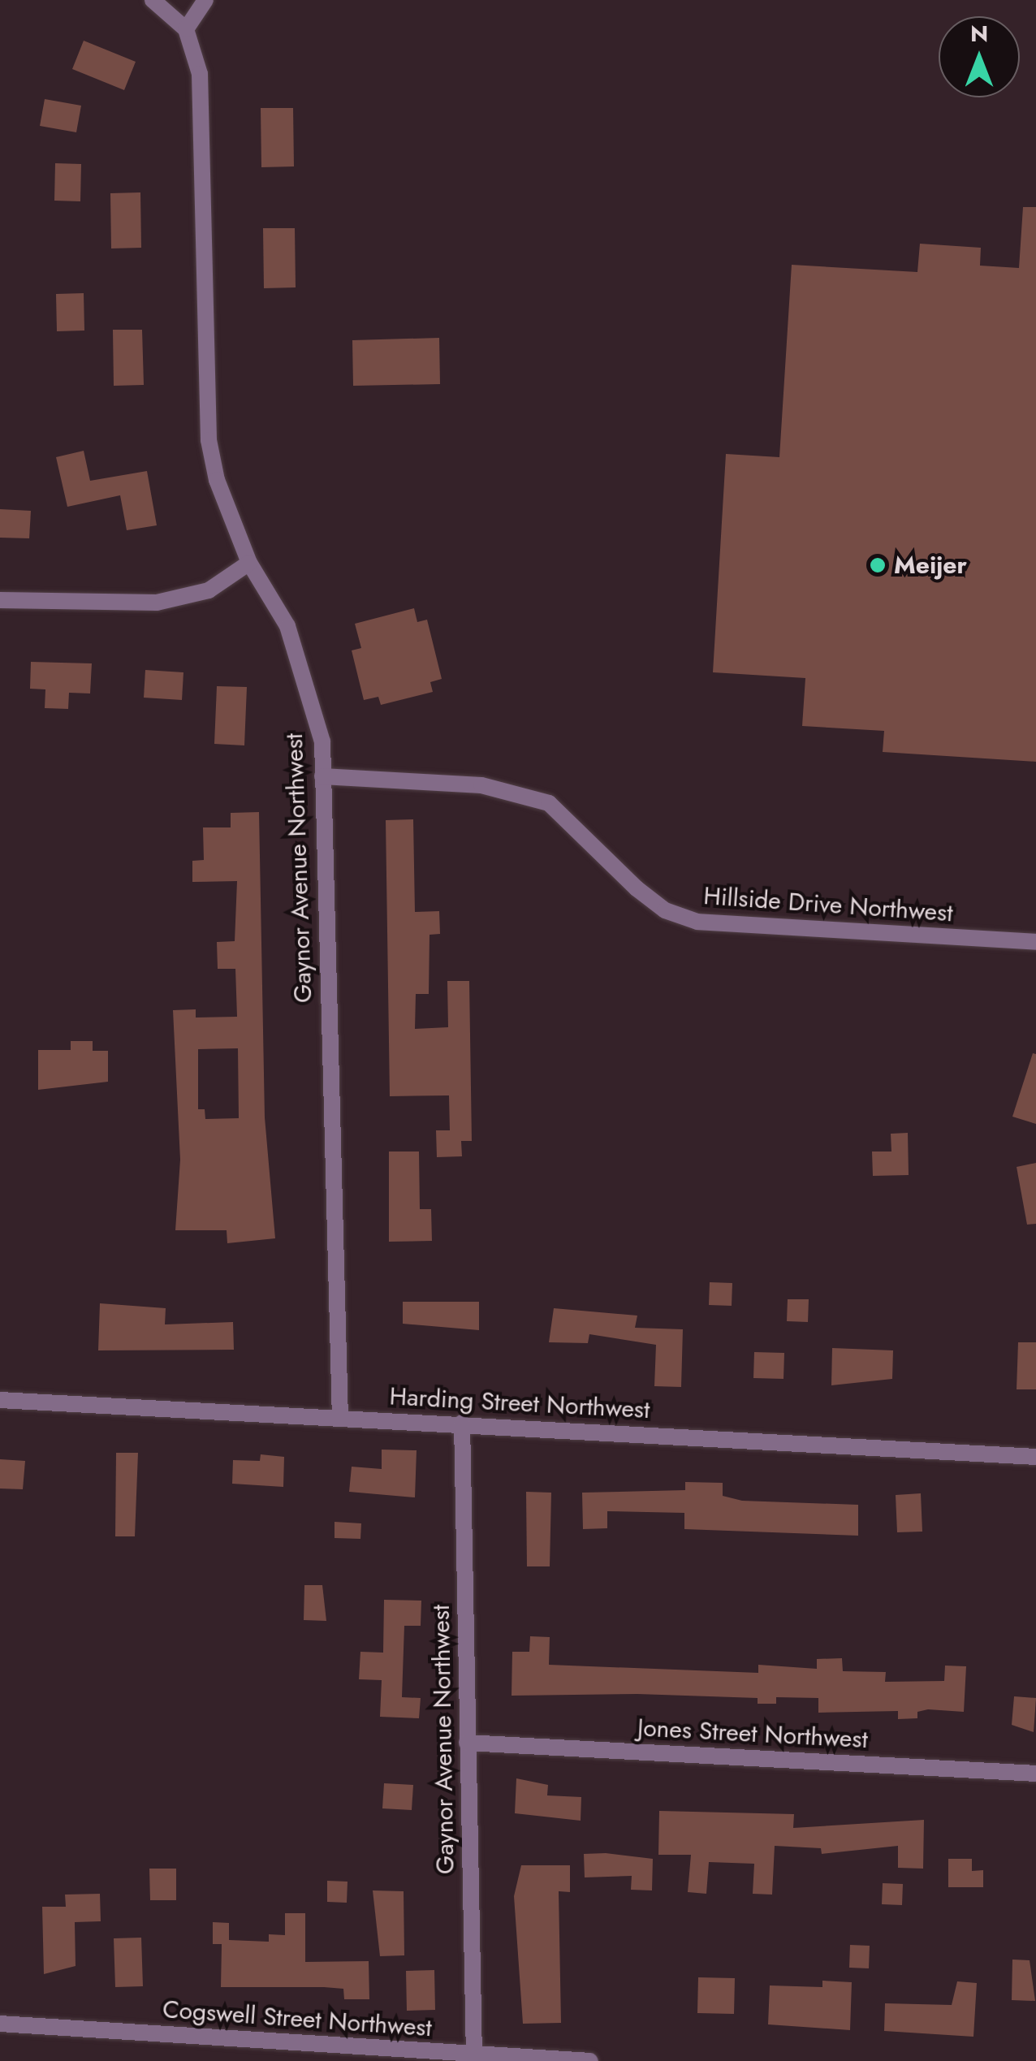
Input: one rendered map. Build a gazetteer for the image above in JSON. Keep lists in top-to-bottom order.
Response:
{
  "streets": {
    "street": [
      "Gaynor Avenue Northwest",
      "Hillside Drive Northwest",
      "Harding Street Northwest",
      "Jones Street Northwest",
      "Cogswell Street Northwest"
    ]
  },
  "crossings": [
    ["Gaynor Avenue Northwest", "Hillside Drive Northwest"],
    ["Gaynor Avenue Northwest", "Harding Street Northwest"],
    ["Gaynor Avenue Northwest", "Jones Street Northwest"],
    ["Gaynor Avenue Northwest", "Cogswell Street Northwest"]
  ],
  "places": ["Meijer"],
  "north": "top"
}
